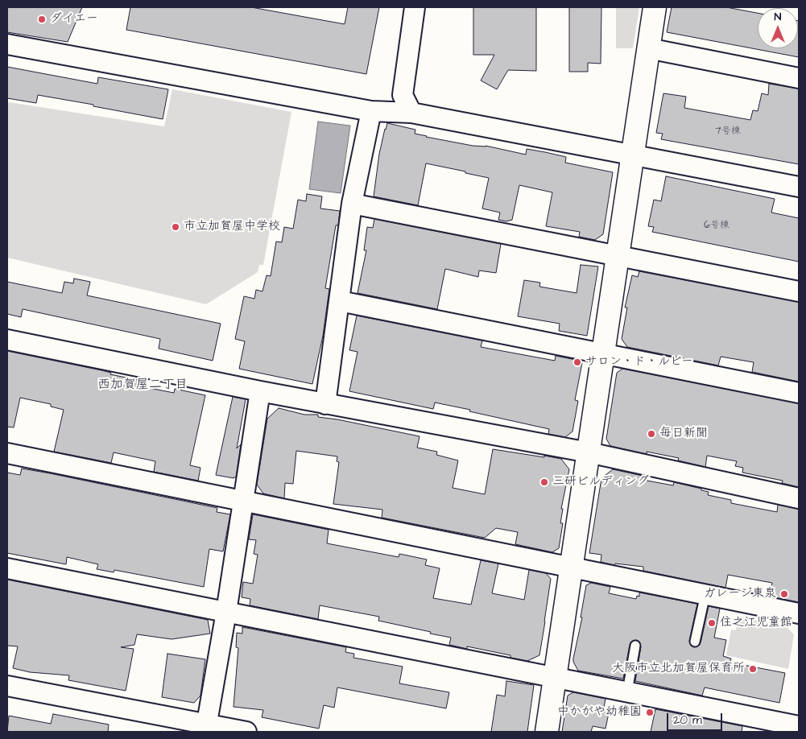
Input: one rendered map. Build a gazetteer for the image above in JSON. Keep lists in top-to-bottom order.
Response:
{
  "districts": ["西加賀屋二丁目"],
  "places": [
    "ダイエー",
    "市立加賀屋中学校",
    "サロン・ド・ルビー",
    "毎日新聞",
    "三研ビルディング",
    "ガレージ東泉",
    "住之江児童館",
    "大阪市立北加賀屋保育所",
    "中かがや幼稚園"
  ],
  "house_numbers": ["7号棟", "6号棟"],
  "scale_bar": "20 m",
  "north": "top"
}
